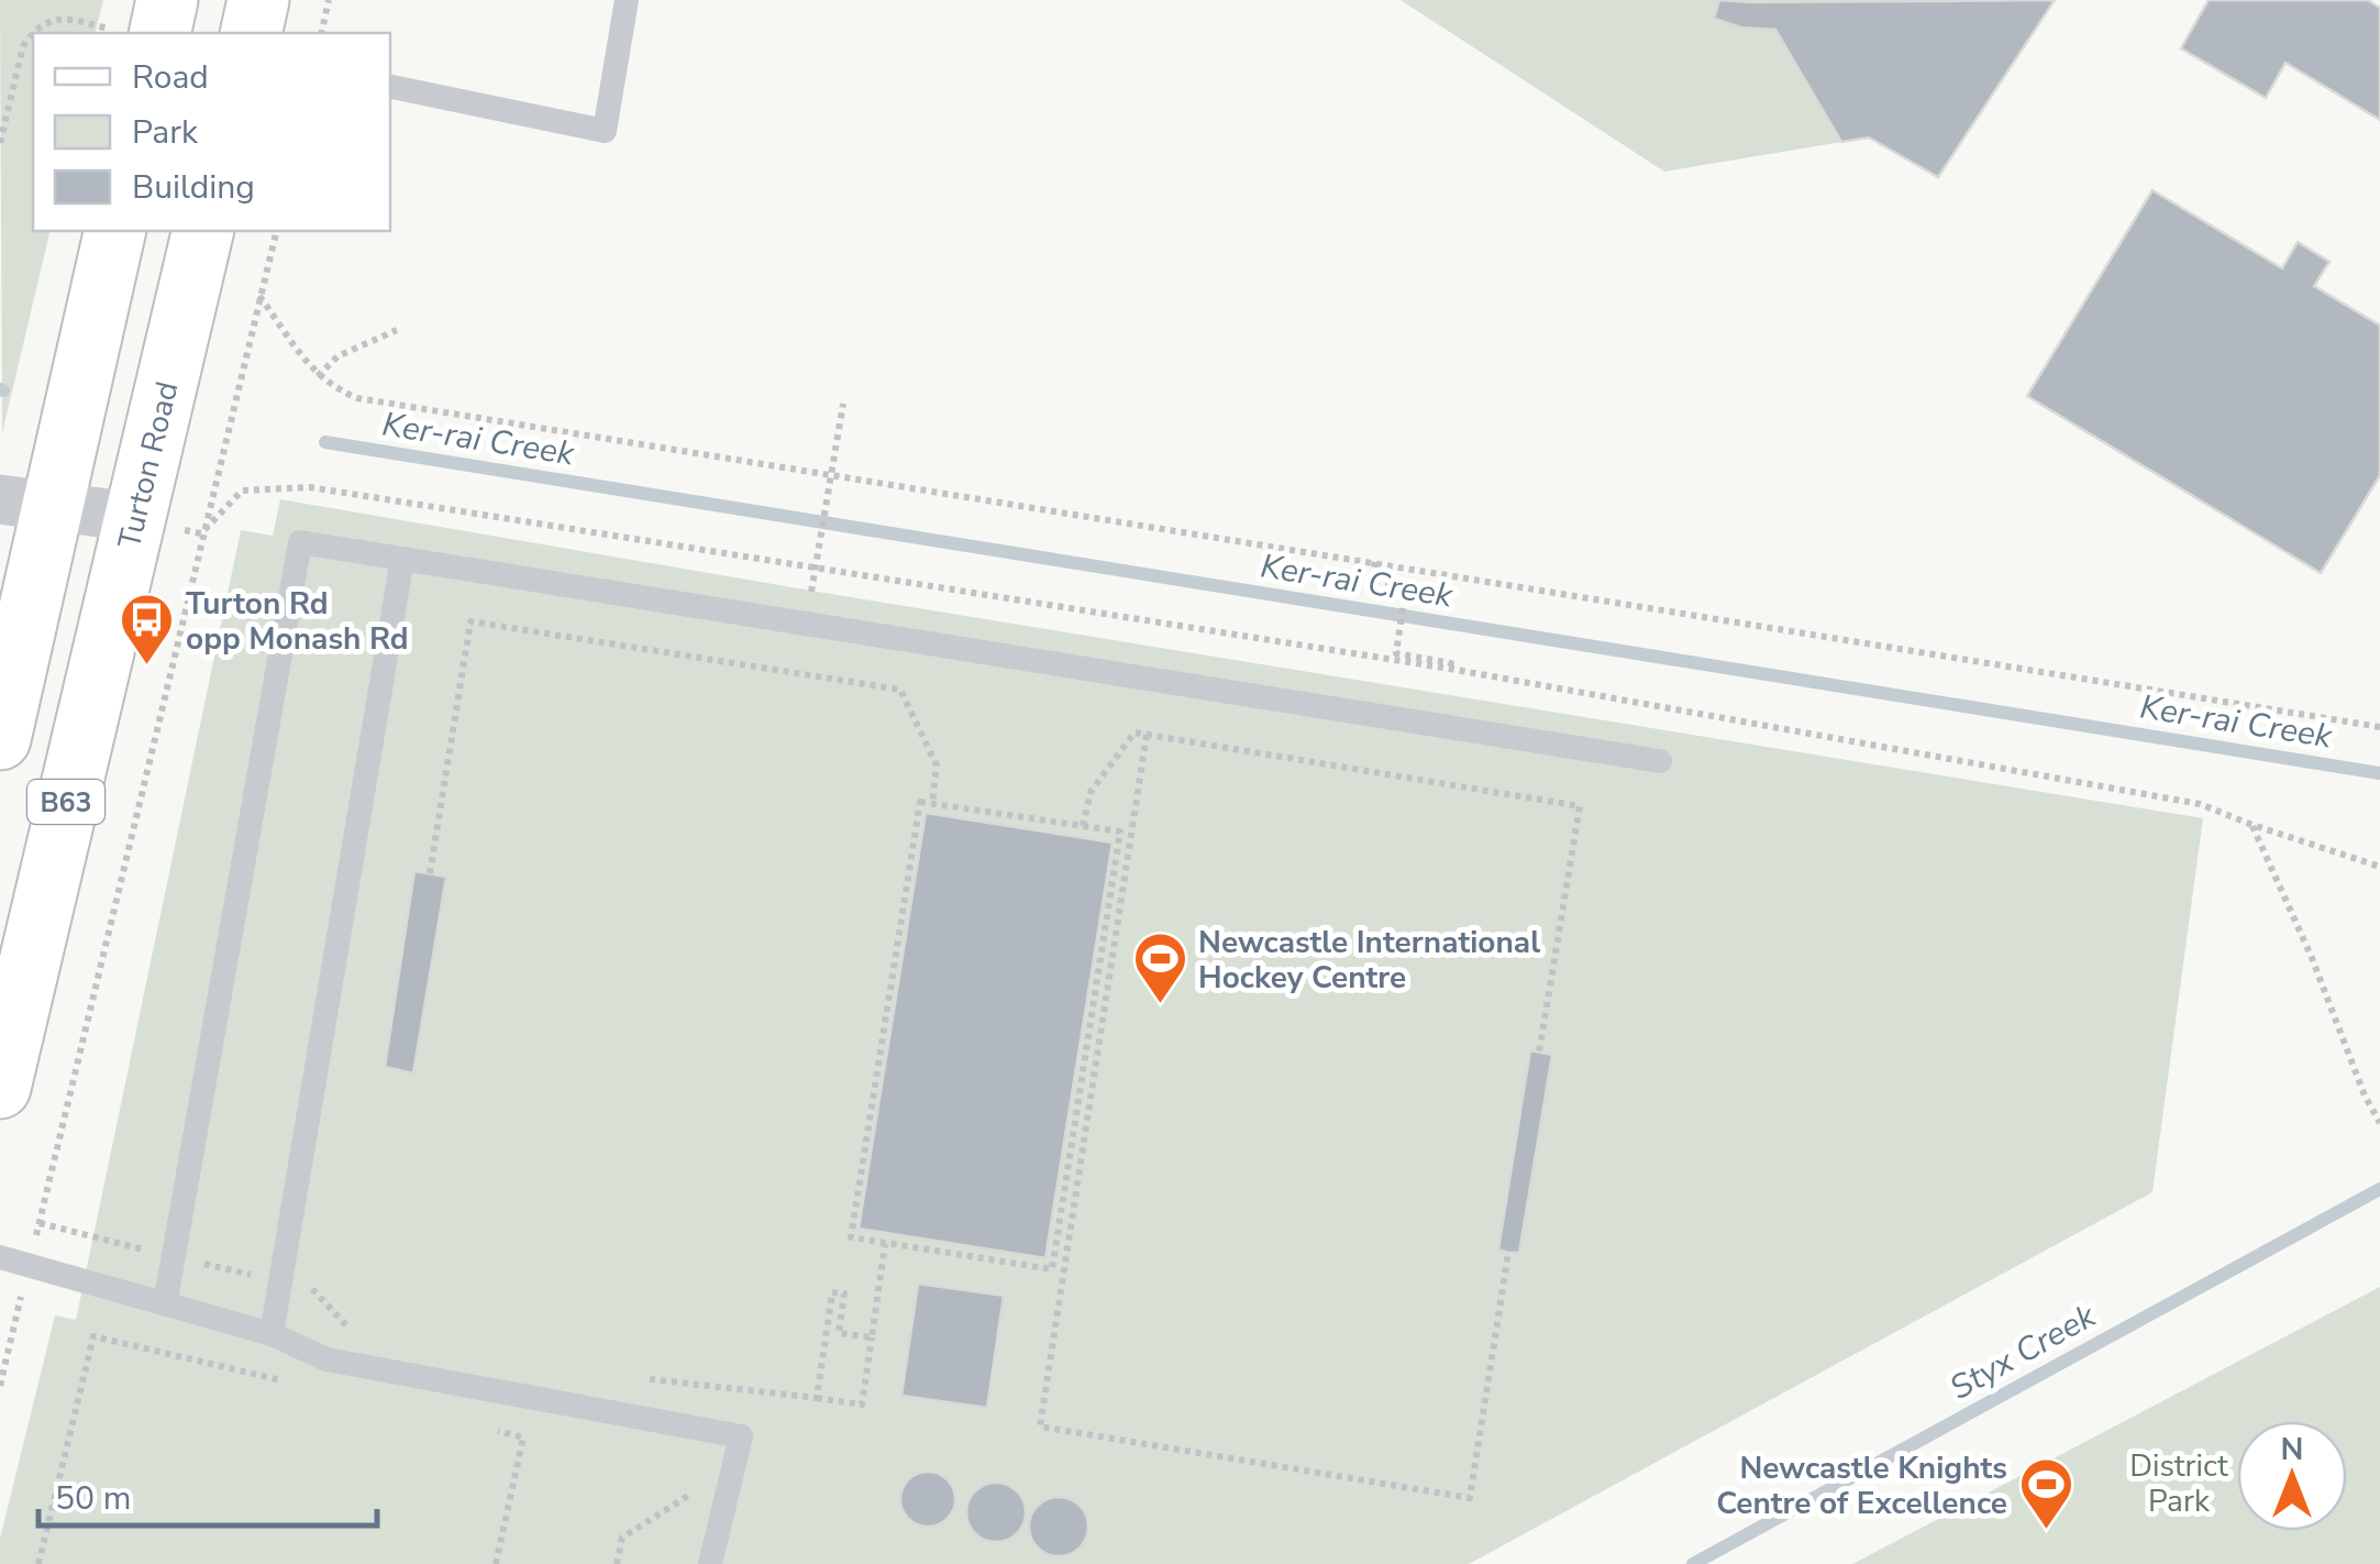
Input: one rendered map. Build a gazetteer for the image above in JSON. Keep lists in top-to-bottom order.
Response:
{
  "streets": {
    "main road": ["Turton Road", "B63"]
  },
  "water": ["Ker-rai Creek", "Styx Creek"],
  "parks": ["District Park"],
  "places": {
    "bus stop": ["Turton Rd opp Monash Rd"],
    "sports": ["Newcastle International Hockey Centre", "Newcastle Knights Centre of Excellence"]
  },
  "legend": ["Road", "Park", "Building"],
  "scale_bar": "50 m",
  "north": "top"
}
